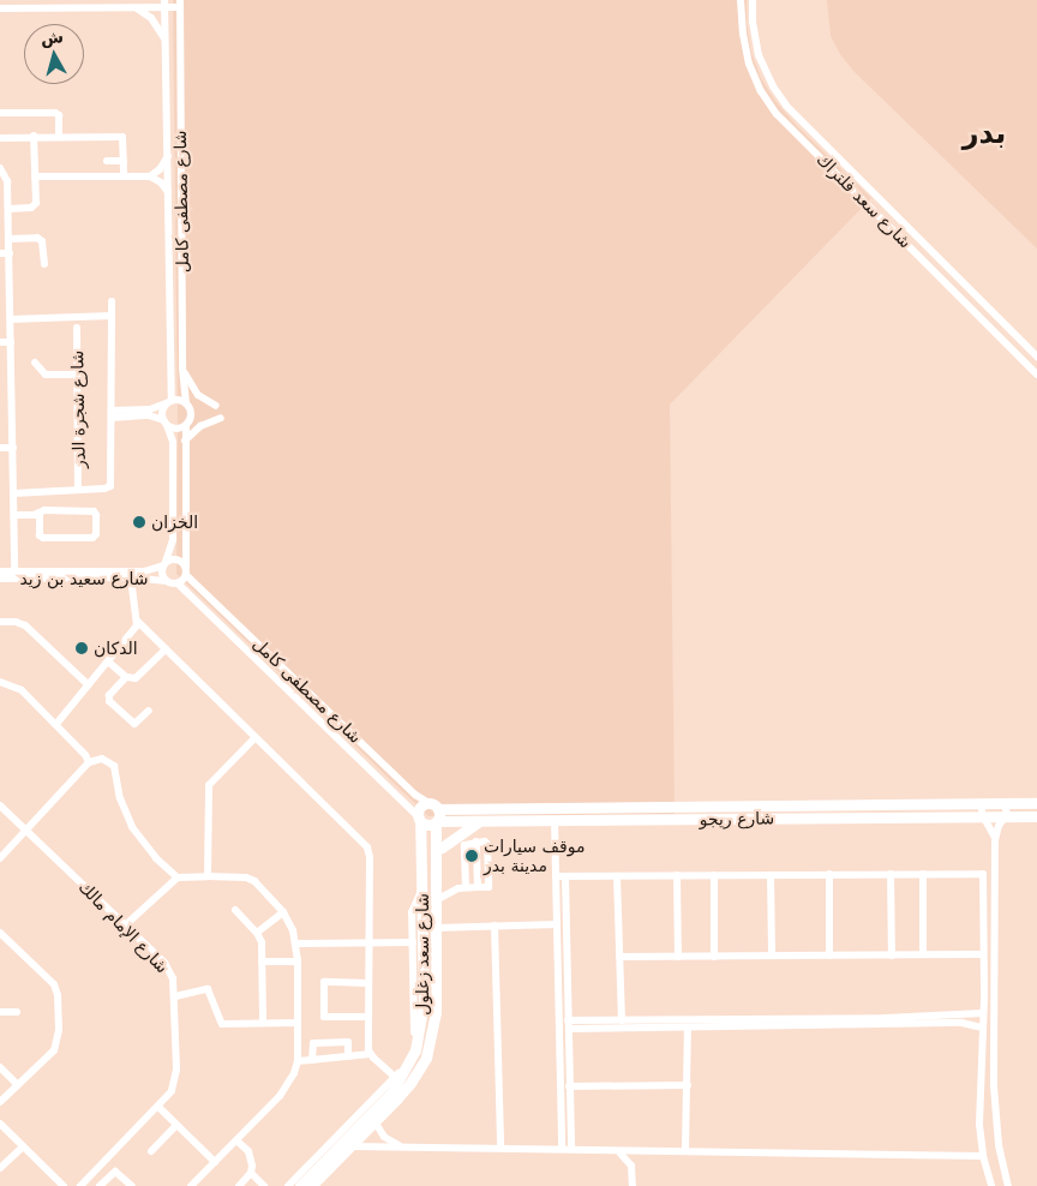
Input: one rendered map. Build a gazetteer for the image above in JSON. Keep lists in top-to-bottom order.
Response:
{
  "streets": {
    "main road": ["شارع ريجو", "شارع سعد زغلول"],
    "street": [
      "شارع سعد فلتراك",
      "شارع مصطفى كامل",
      "شارع شجرة الدر",
      "شارع سعيد بن زيد",
      "شارع الإمام مالك"
    ]
  },
  "crossings": [
    ["شارع مصطفى كامل", "شارع سعيد بن زيد"],
    ["شارع مصطفى كامل", "شارع ريجو"],
    ["شارع مصطفى كامل", "شارع سعد زغلول"],
    ["شارع ريجو", "شارع سعد زغلول"]
  ],
  "districts": ["بدر"],
  "places": ["الخزان", "الدكان", "موقف سيارات مدينة بدر"],
  "north": "top"
}
